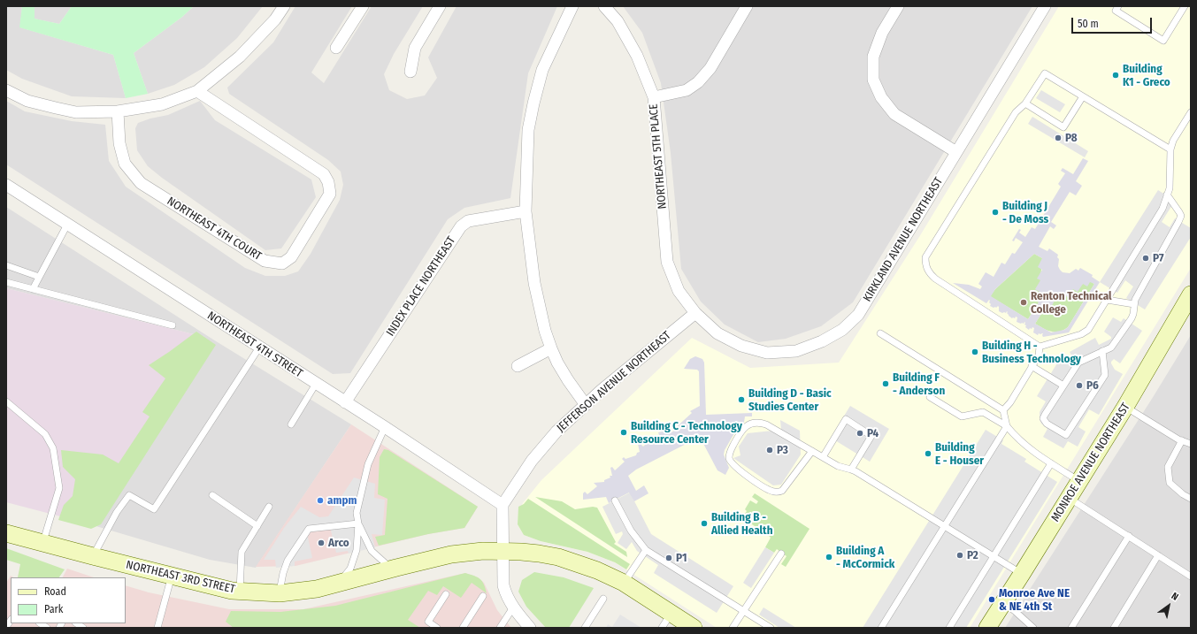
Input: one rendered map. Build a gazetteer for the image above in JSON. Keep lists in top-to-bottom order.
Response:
{
  "streets": {
    "main road": ["MONROE AVENUE NORTHEAST", "NORTHEAST 3RD STREET"],
    "street": [
      "NORTHEAST 5TH PLACE",
      "NORTHEAST 4TH COURT",
      "KIRKLAND AVENUE NORTHEAST",
      "INDEX PLACE NORTHEAST",
      "NORTHEAST 4TH STREET",
      "JEFFERSON AVENUE NORTHEAST"
    ]
  },
  "crossings": [
    ["NORTHEAST 5TH PLACE", "KIRKLAND AVENUE NORTHEAST"],
    ["NORTHEAST 5TH PLACE", "JEFFERSON AVENUE NORTHEAST"],
    ["KIRKLAND AVENUE NORTHEAST", "JEFFERSON AVENUE NORTHEAST"],
    ["INDEX PLACE NORTHEAST", "NORTHEAST 4TH STREET"],
    ["NORTHEAST 4TH STREET", "JEFFERSON AVENUE NORTHEAST"]
  ],
  "places": [
    "Building K1 - Greco",
    "P8",
    "Building J - De Moss",
    "P7",
    "Renton Technical College",
    "Building H - Business Technology",
    "Building F - Anderson",
    "P6",
    "Building D - Basic Studies Center",
    "Building C - Technology Resource Center",
    "P4",
    "P3",
    "Building E - Houser",
    "ampm",
    "Building B - Allied Health",
    "Arco",
    "P2",
    "Building A - McCormick",
    "P1",
    "Monroe Ave NE & NE 4th St"
  ],
  "legend": ["Road", "Park"],
  "scale_bar": "50 m",
  "north": "top right"
}
